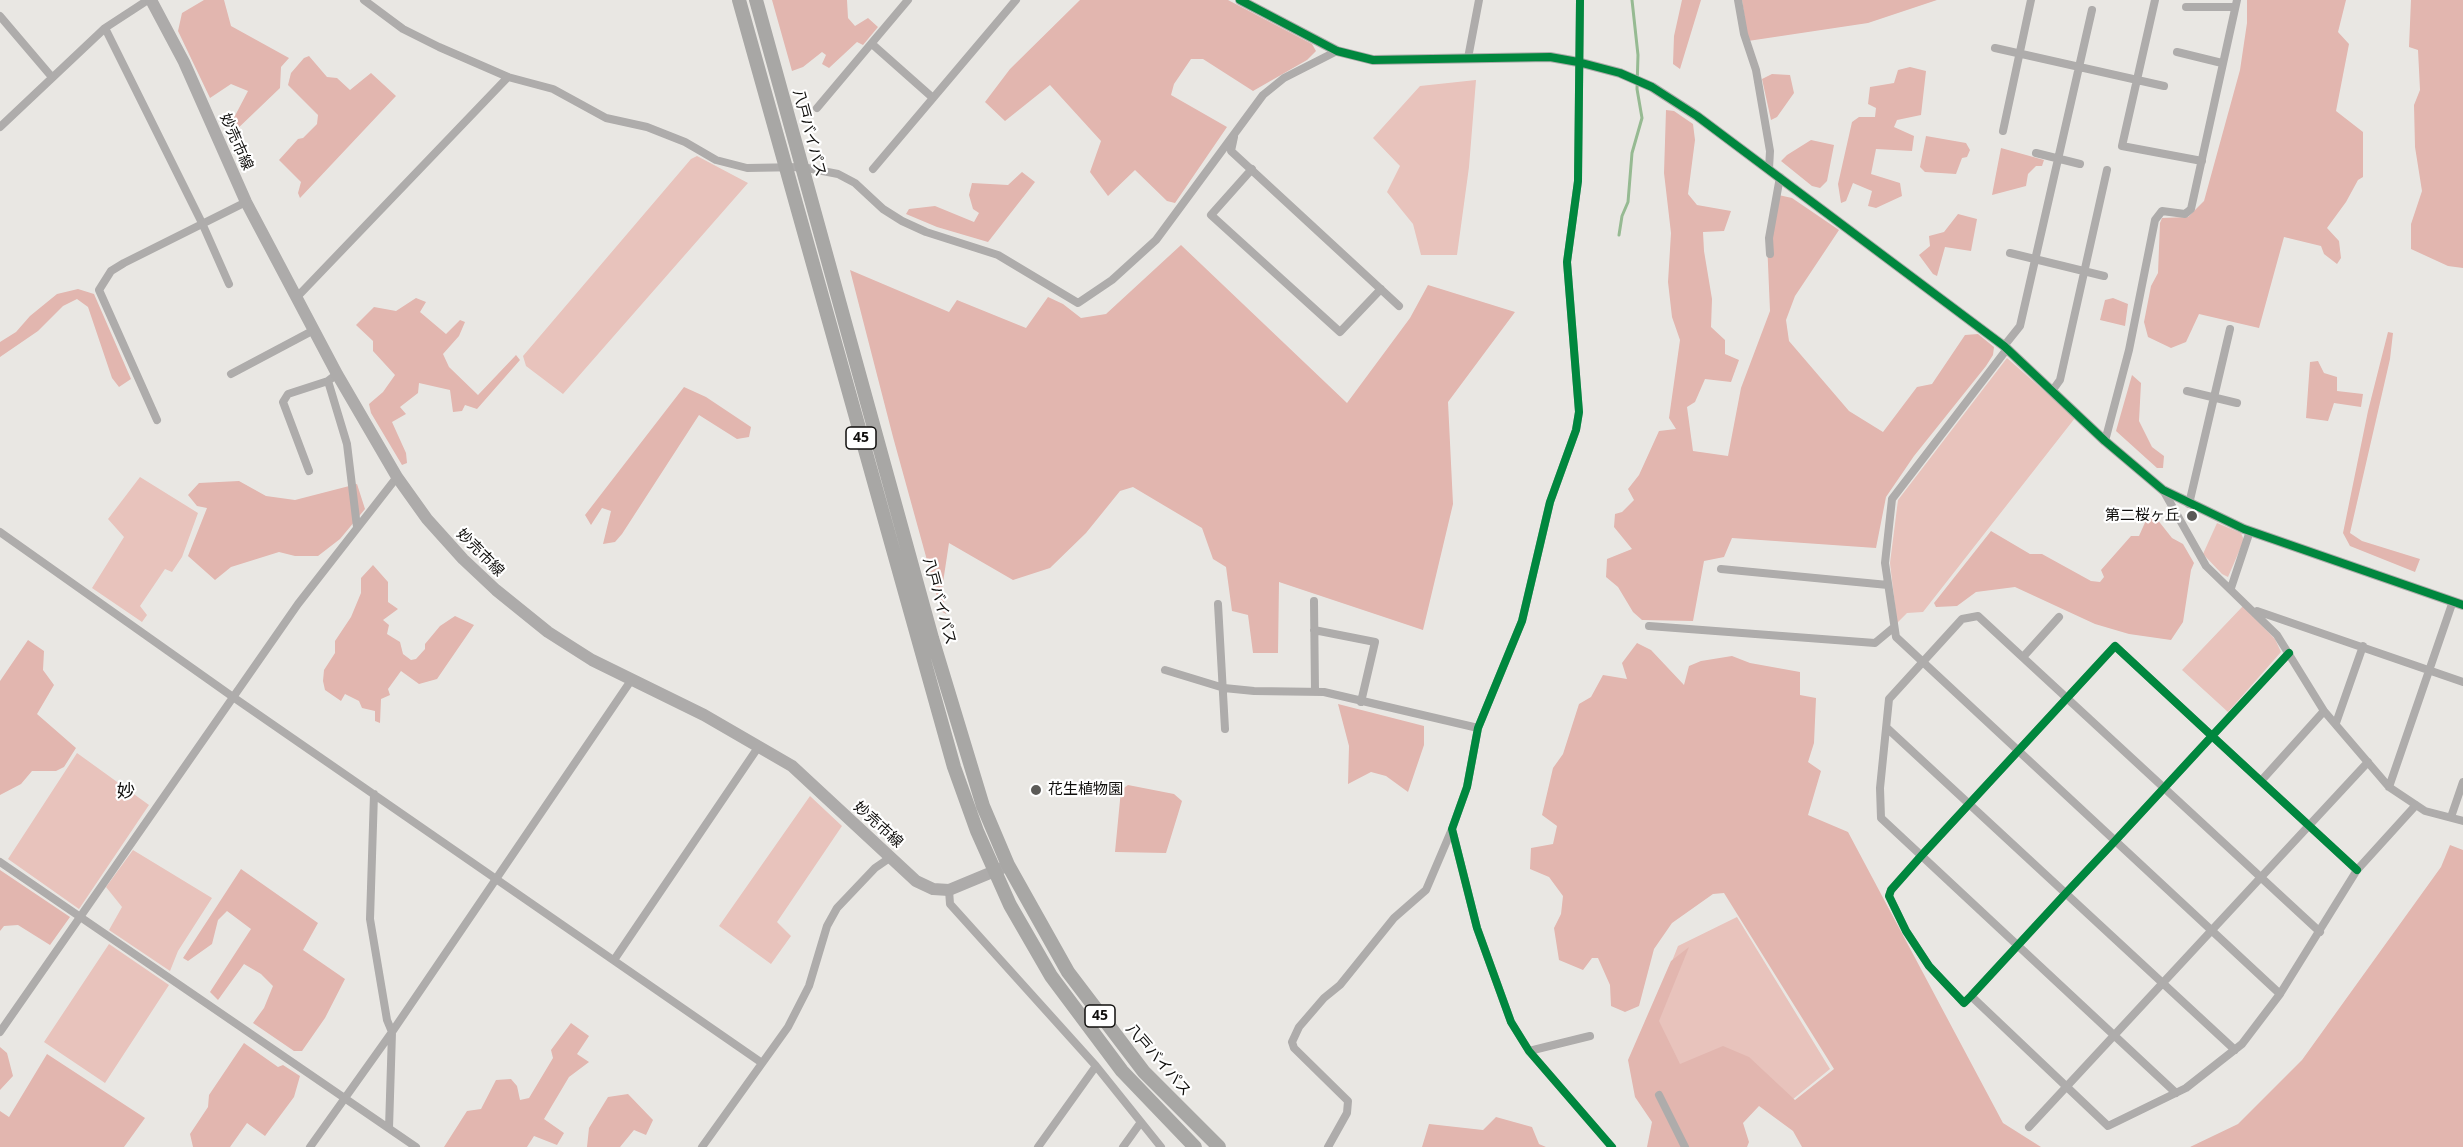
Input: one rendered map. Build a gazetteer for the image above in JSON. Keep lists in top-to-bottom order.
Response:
{
  "streets": {
    "highway": ["八戸バイパス", "45"],
    "main road": ["妙売市線"]
  },
  "districts": ["妙"],
  "places": ["第二桜ヶ丘", "花生植物園"]
}
